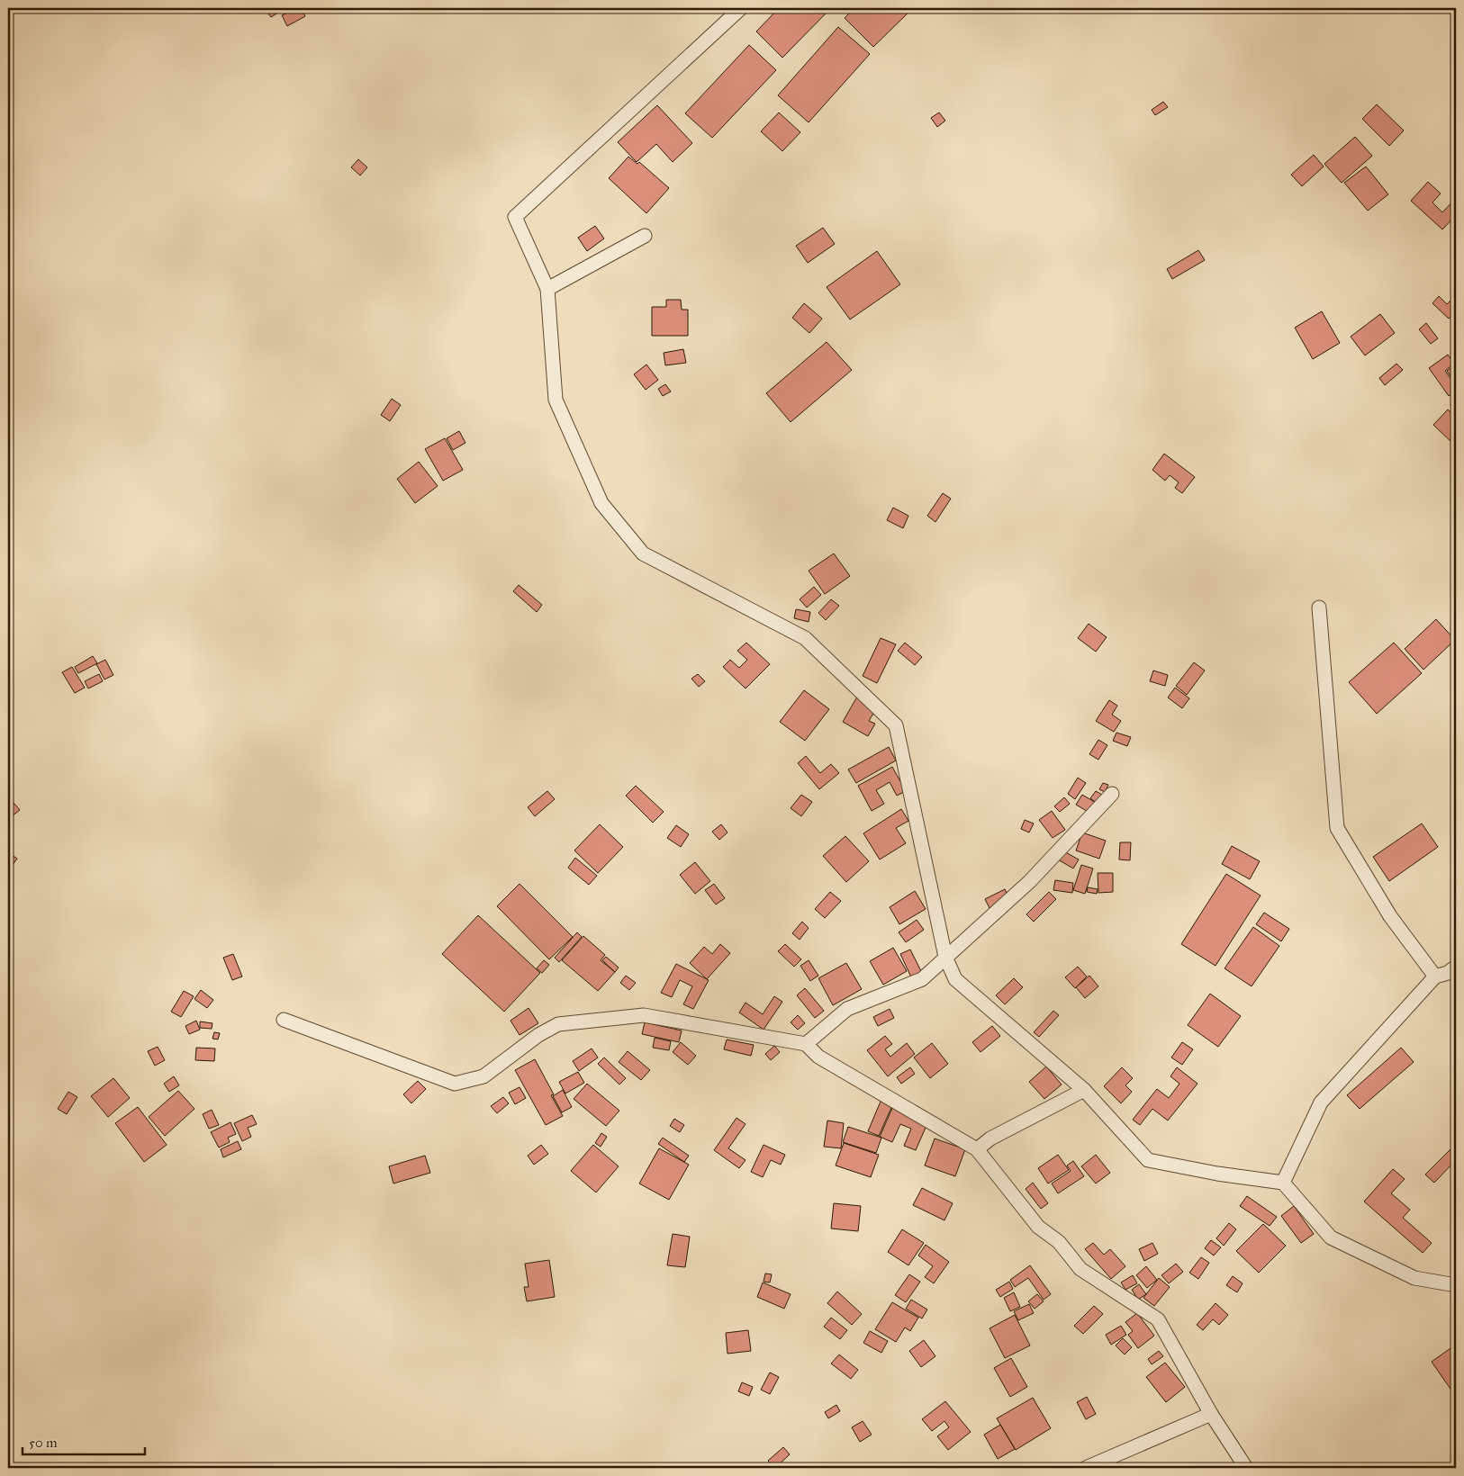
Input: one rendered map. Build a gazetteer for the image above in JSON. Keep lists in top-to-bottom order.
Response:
{
  "scale_bar": "50 m"
}
